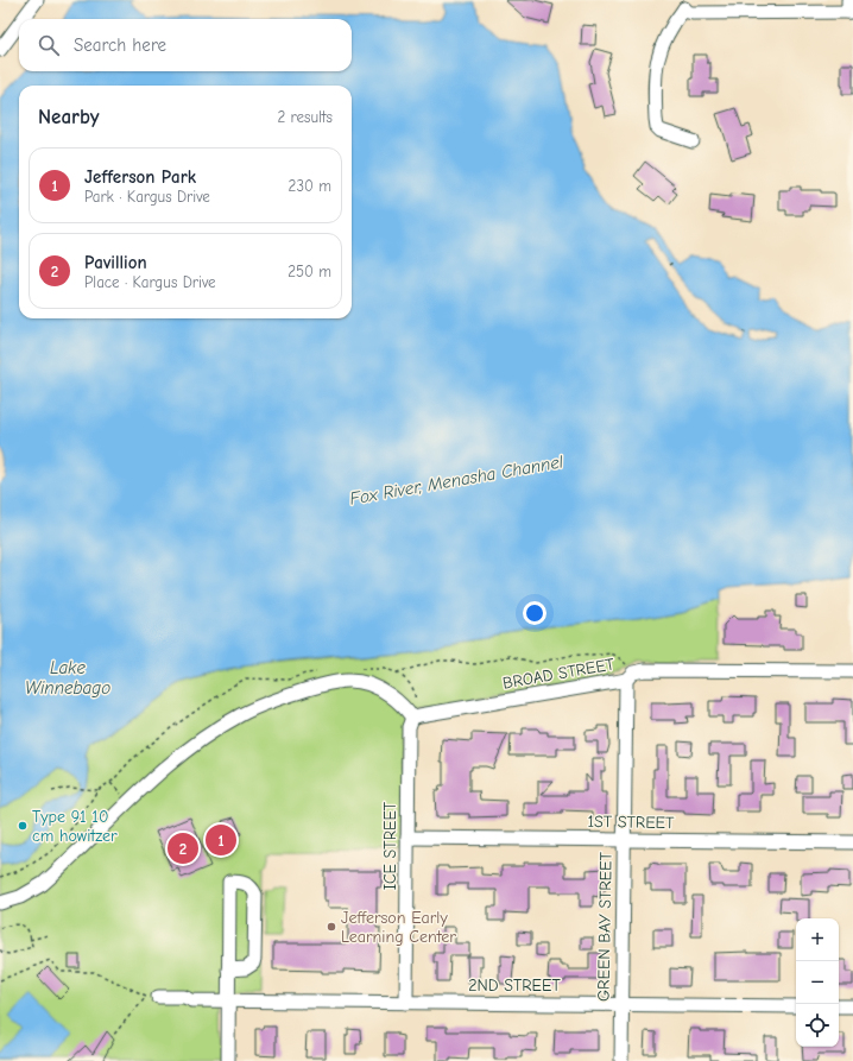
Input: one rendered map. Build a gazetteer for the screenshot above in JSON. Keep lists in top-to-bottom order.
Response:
{
  "streets": {
    "street": [
      "BROAD STREET",
      "1ST STREET",
      "ICE STREET",
      "GREEN BAY STREET",
      "2ND STREET"
    ]
  },
  "crossings": [
    ["BROAD STREET", "ICE STREET"],
    ["BROAD STREET", "GREEN BAY STREET"],
    ["1ST STREET", "ICE STREET"],
    ["1ST STREET", "GREEN BAY STREET"],
    ["ICE STREET", "2ND STREET"],
    ["GREEN BAY STREET", "2ND STREET"]
  ],
  "water": ["Fox River, Menasha Channel", "Lake Winnebago"],
  "places": ["Type 91 10 cm howitzer", "Jefferson Early Learning Center"],
  "page": {
    "search": "Search here",
    "heading": ["Nearby", "2 results"],
    "list": [
      {
        "mark": "1",
        "name": "Jefferson Park",
        "note": "Park · Kargus Drive",
        "value": "230 m"
      },
      {
        "mark": "2",
        "name": "Pavillion",
        "note": "Place · Kargus Drive",
        "value": "250 m"
      }
    ],
    "pins": ["1", "2"],
    "map_buttons": ["+", "−"]
  }
}
